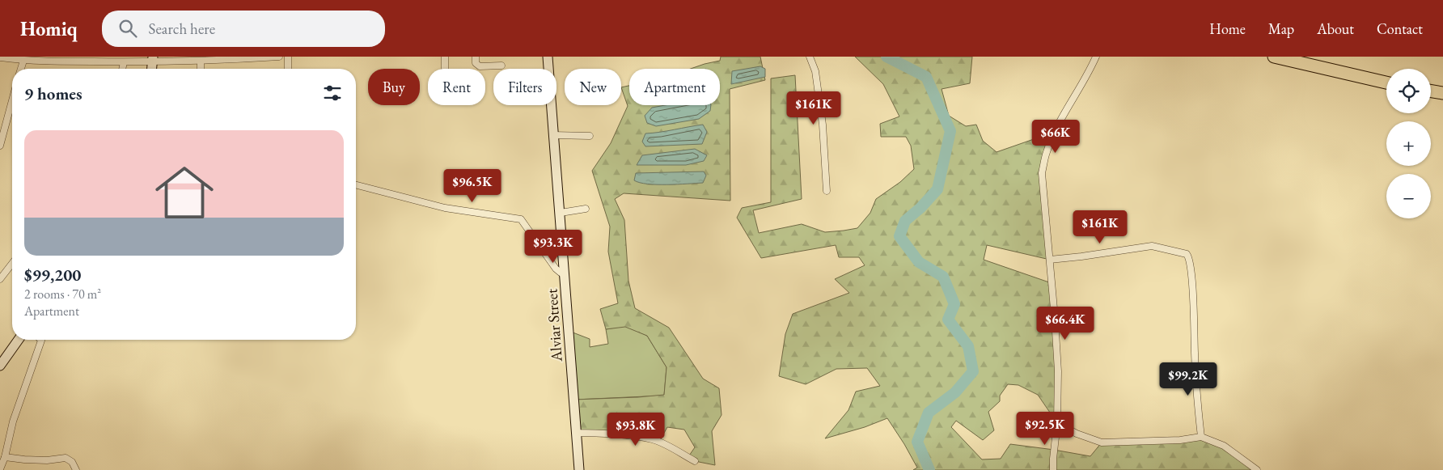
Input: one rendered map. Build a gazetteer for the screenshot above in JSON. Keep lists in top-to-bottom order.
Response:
{
  "streets": {
    "street": ["Alviar Street"]
  },
  "page": {
    "header": "Homiq",
    "search": "Search here",
    "nav": [
      "Home",
      "Map",
      "About",
      "Contact"
    ],
    "map_buttons": ["+", "−"],
    "chip": [
      "Buy",
      "Rent",
      "Filters",
      "New",
      "Apartment"
    ],
    "heading": "9 homes",
    "price": [
      "$161K",
      "$66K",
      "$96.5K",
      "$161K",
      "$93.3K",
      "$66.4K",
      "$99.2K",
      "$92.5K",
      "$93.8K"
    ],
    "list": [
      {
        "name": "$99,200",
        "note": "2 rooms · 70 m² · Apartment"
      }
    ]
  }
}
